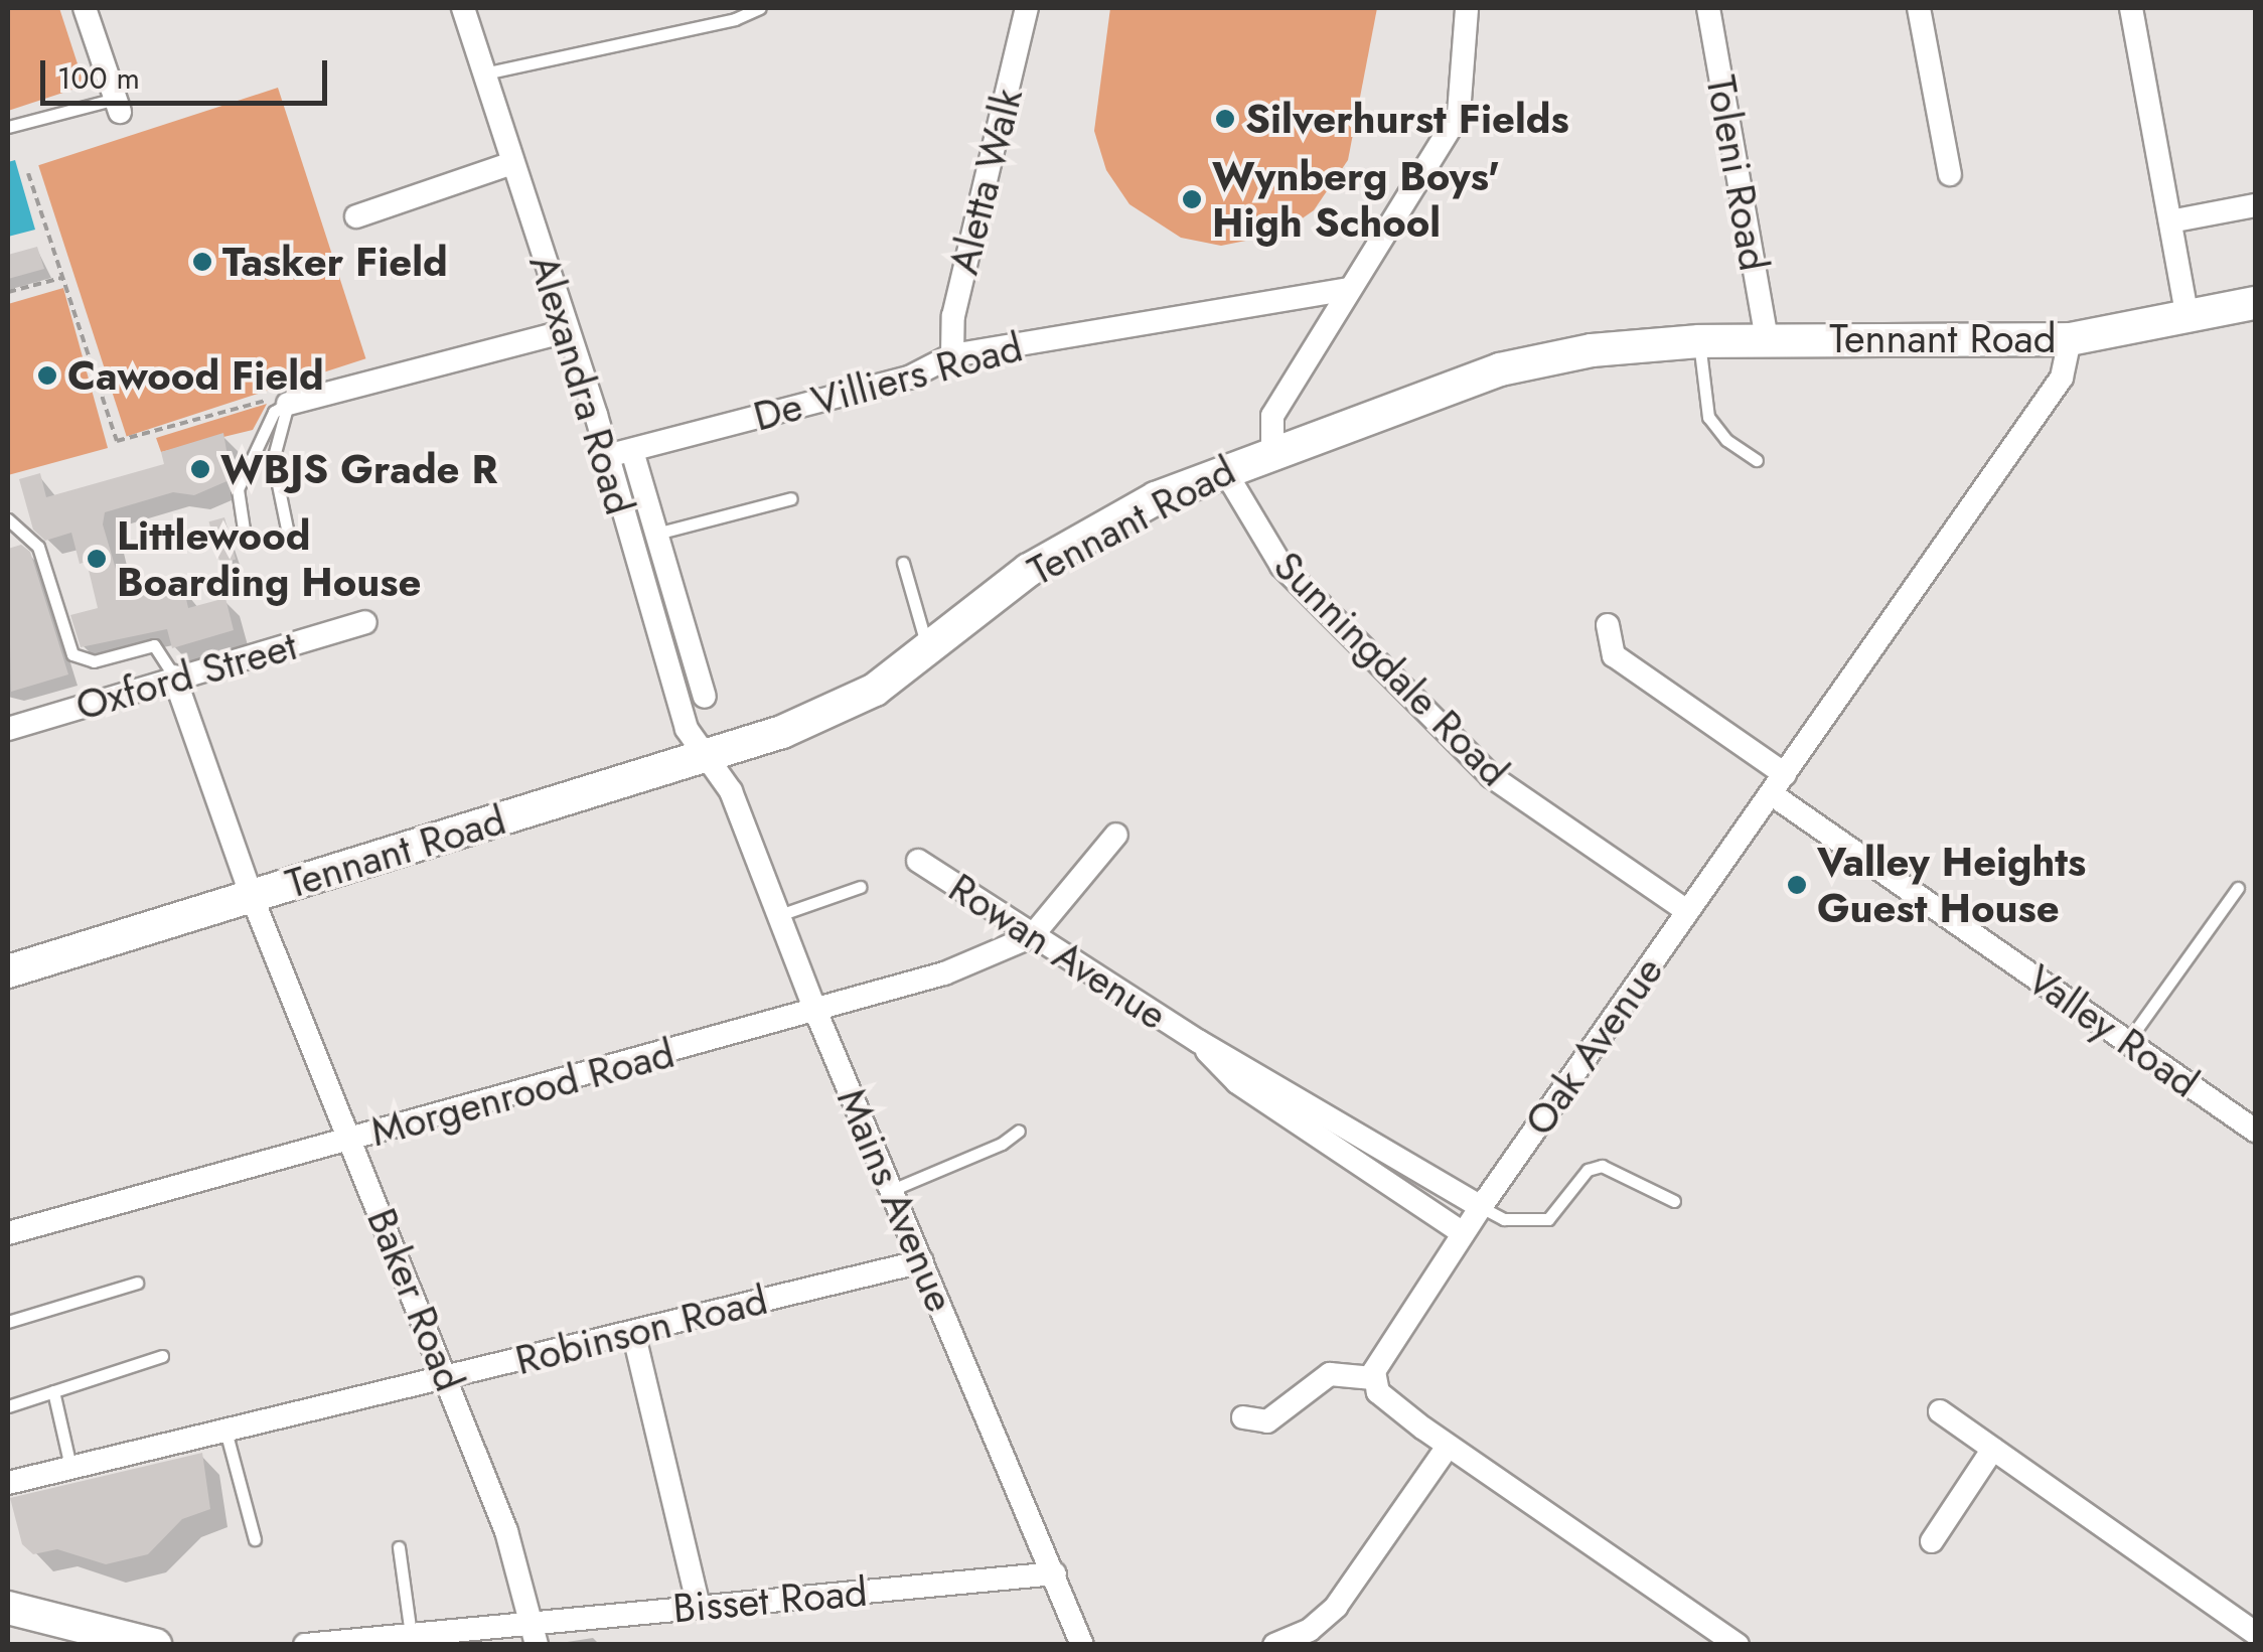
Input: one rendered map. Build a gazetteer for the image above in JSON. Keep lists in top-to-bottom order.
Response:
{
  "streets": {
    "main road": ["Tennant Road"],
    "street": [
      "Toleni Road",
      "Aletta Walk",
      "De Villiers Road",
      "Alexandra Road",
      "Sunningdale Road",
      "Oxford Street",
      "Rowan Avenue",
      "Valley Road",
      "Oak Avenue",
      "Morgenrood Road",
      "Mains Avenue",
      "Baker Road",
      "Robinson Road",
      "Bisset Road"
    ]
  },
  "crossings": [
    ["Toleni Road", "Tennant Road"],
    ["Aletta Walk", "De Villiers Road"],
    ["Tennant Road", "Alexandra Road"],
    ["Tennant Road", "Sunningdale Road"],
    ["Tennant Road", "Oak Avenue"],
    ["Tennant Road", "Mains Avenue"],
    ["Tennant Road", "Baker Road"],
    ["De Villiers Road", "Alexandra Road"],
    ["Alexandra Road", "Mains Avenue"],
    ["Sunningdale Road", "Oak Avenue"],
    ["Oxford Street", "Baker Road"],
    ["Rowan Avenue", "Oak Avenue"],
    ["Rowan Avenue", "Morgenrood Road"],
    ["Valley Road", "Oak Avenue"],
    ["Morgenrood Road", "Mains Avenue"],
    ["Morgenrood Road", "Baker Road"],
    ["Mains Avenue", "Robinson Road"],
    ["Mains Avenue", "Bisset Road"],
    ["Baker Road", "Robinson Road"],
    ["Baker Road", "Bisset Road"]
  ],
  "places": [
    "Silverhurst Fields",
    "Wynberg Boys' High School",
    "Tasker Field",
    "Cawood Field",
    "WBJS Grade R",
    "Littlewood Boarding House",
    "Valley Heights Guest House"
  ],
  "scale_bar": "100 m"
}
